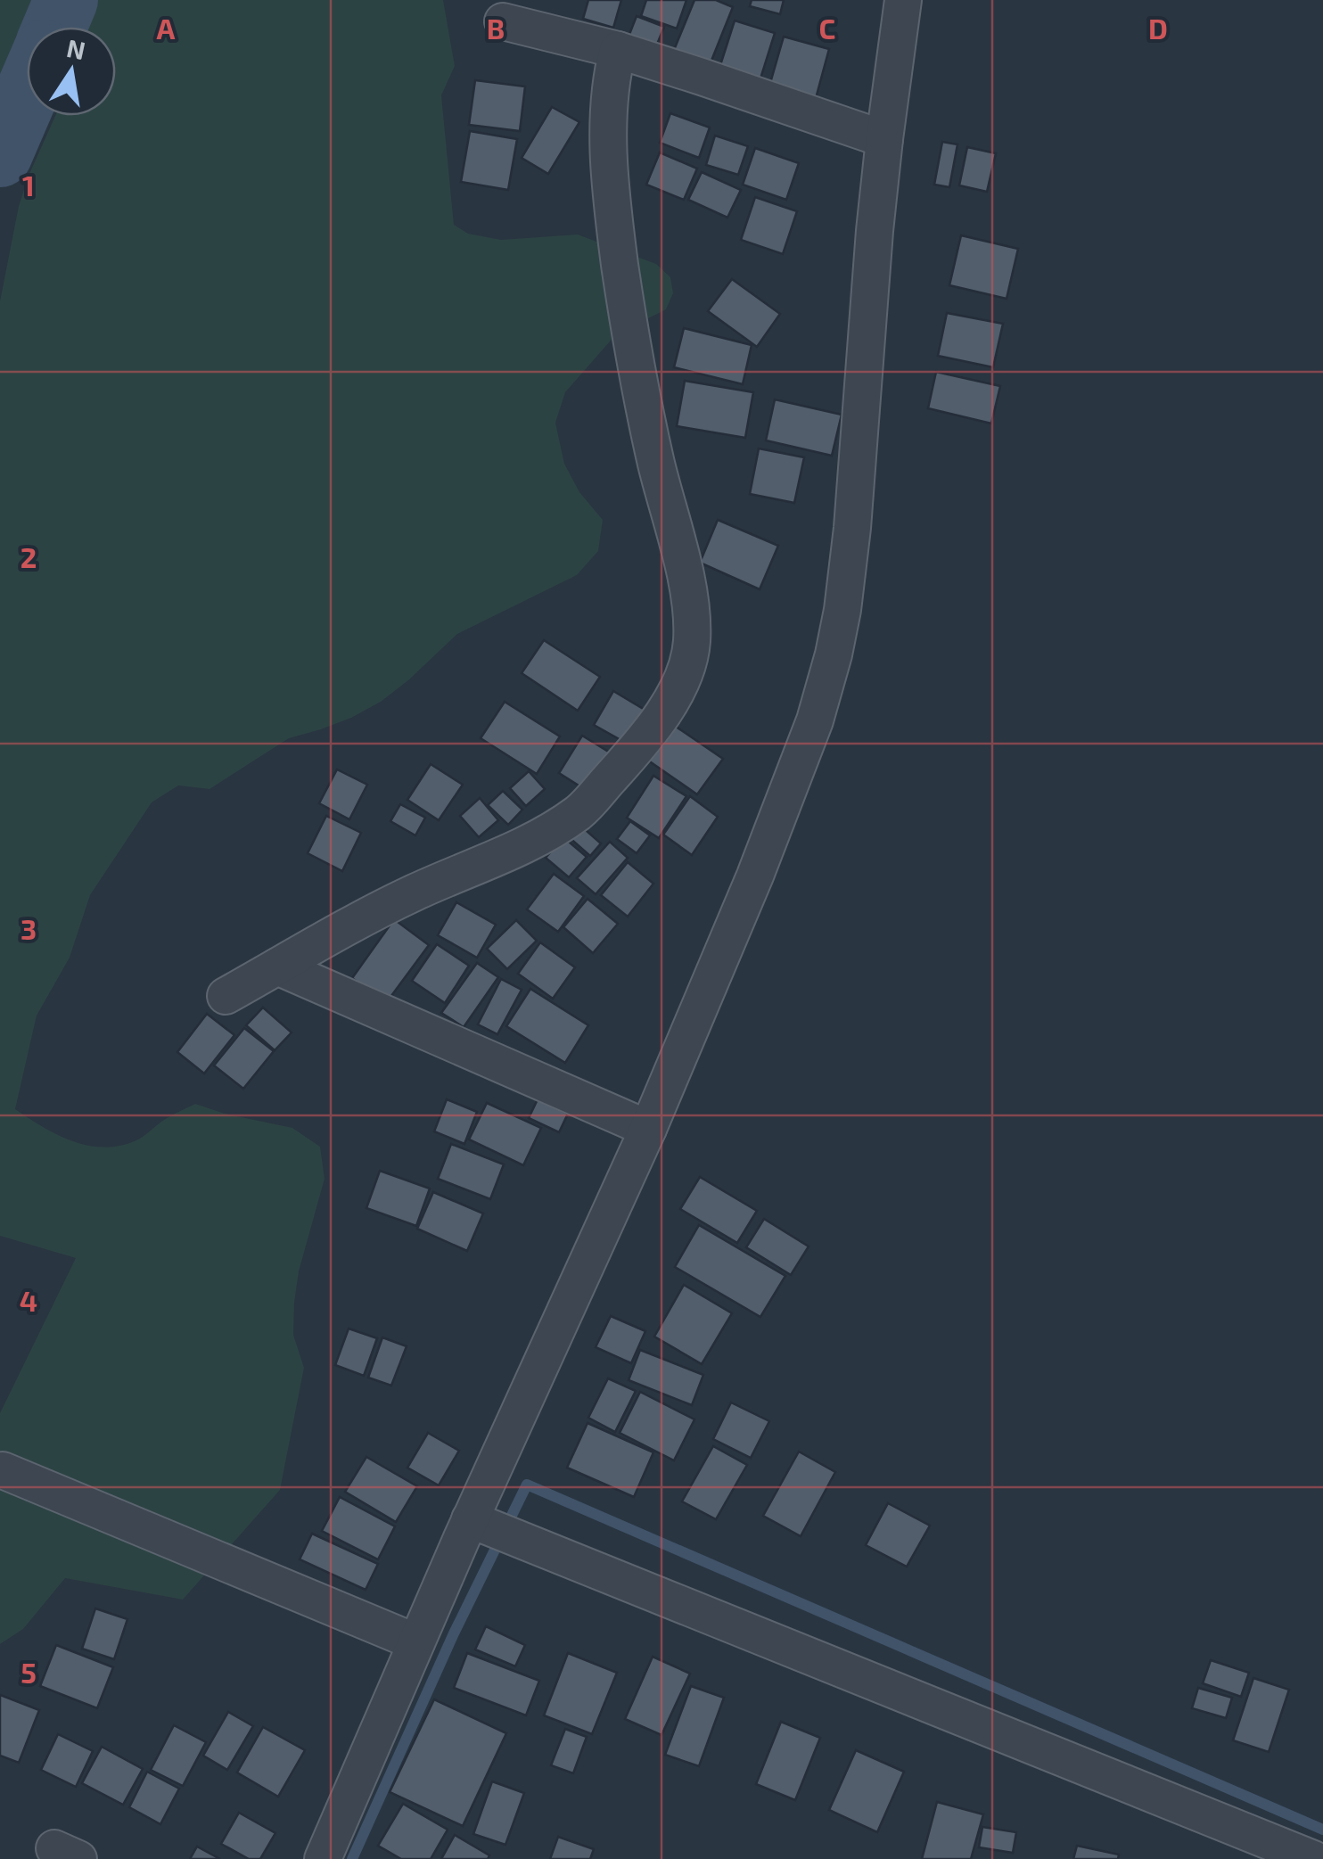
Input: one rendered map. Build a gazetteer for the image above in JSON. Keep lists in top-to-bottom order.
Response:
{
  "north": "top",
  "grid": {
    "columns": [
      "A",
      "B",
      "C",
      "D"
    ],
    "rows": [
      "1",
      "2",
      "3",
      "4",
      "5"
    ]
  }
}
